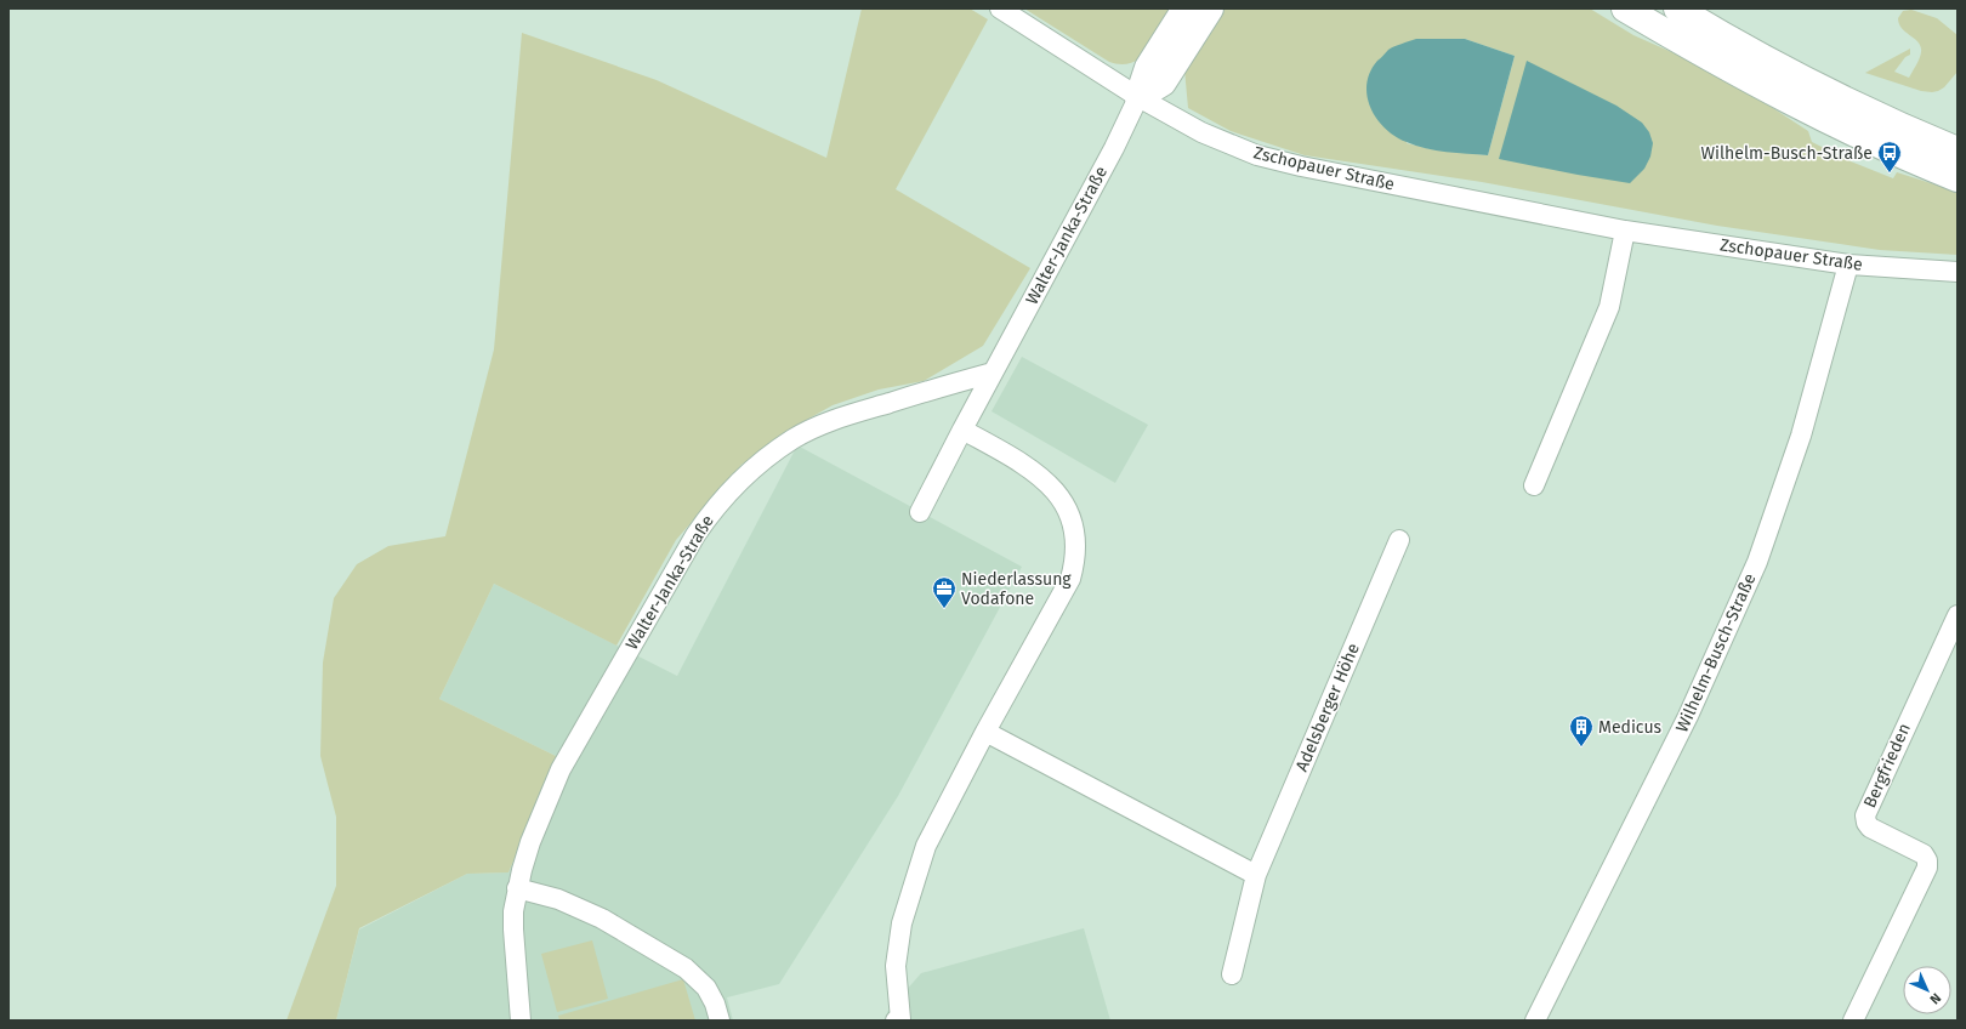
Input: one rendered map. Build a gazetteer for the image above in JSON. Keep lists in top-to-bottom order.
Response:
{
  "streets": {
    "street": [
      "Zschopauer Straße",
      "Walter-Janka-Straße",
      "Wilhelm-Busch-Straße",
      "Adelsberger Höhe",
      "Bergfrieden"
    ]
  },
  "crossings": [
    ["Zschopauer Straße", "Walter-Janka-Straße"],
    ["Zschopauer Straße", "Wilhelm-Busch-Straße"]
  ],
  "places": {
    "bus stop": ["Wilhelm-Busch-Straße"],
    "office": ["Niederlassung Vodafone"],
    "building": ["Medicus"]
  },
  "north": "bottom right"
}
